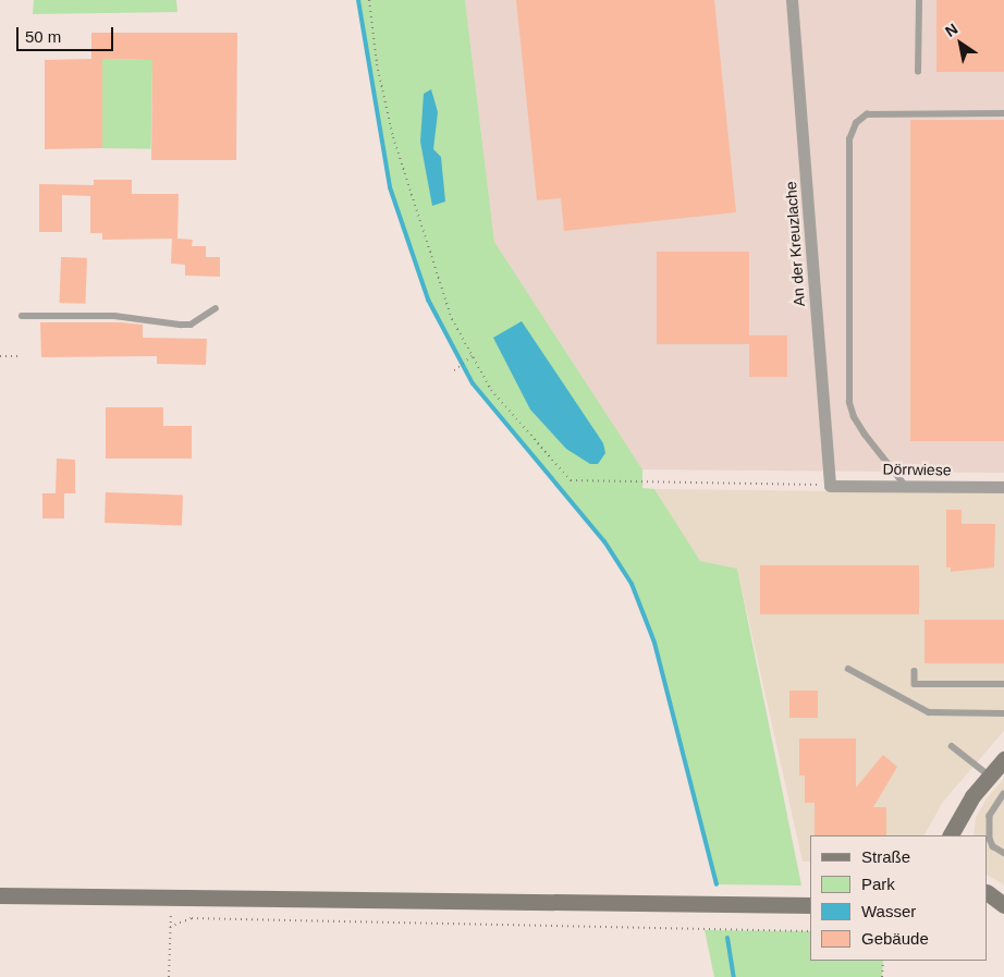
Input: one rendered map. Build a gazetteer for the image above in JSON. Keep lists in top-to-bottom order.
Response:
{
  "streets": {
    "street": ["An der Kreuzlache", "Dörrwiese"]
  },
  "crossings": [
    ["An der Kreuzlache", "Dörrwiese"]
  ],
  "legend": [
    "Straße",
    "Park",
    "Wasser",
    "Gebäude"
  ],
  "scale_bar": "50 m",
  "north": "top left"
}
